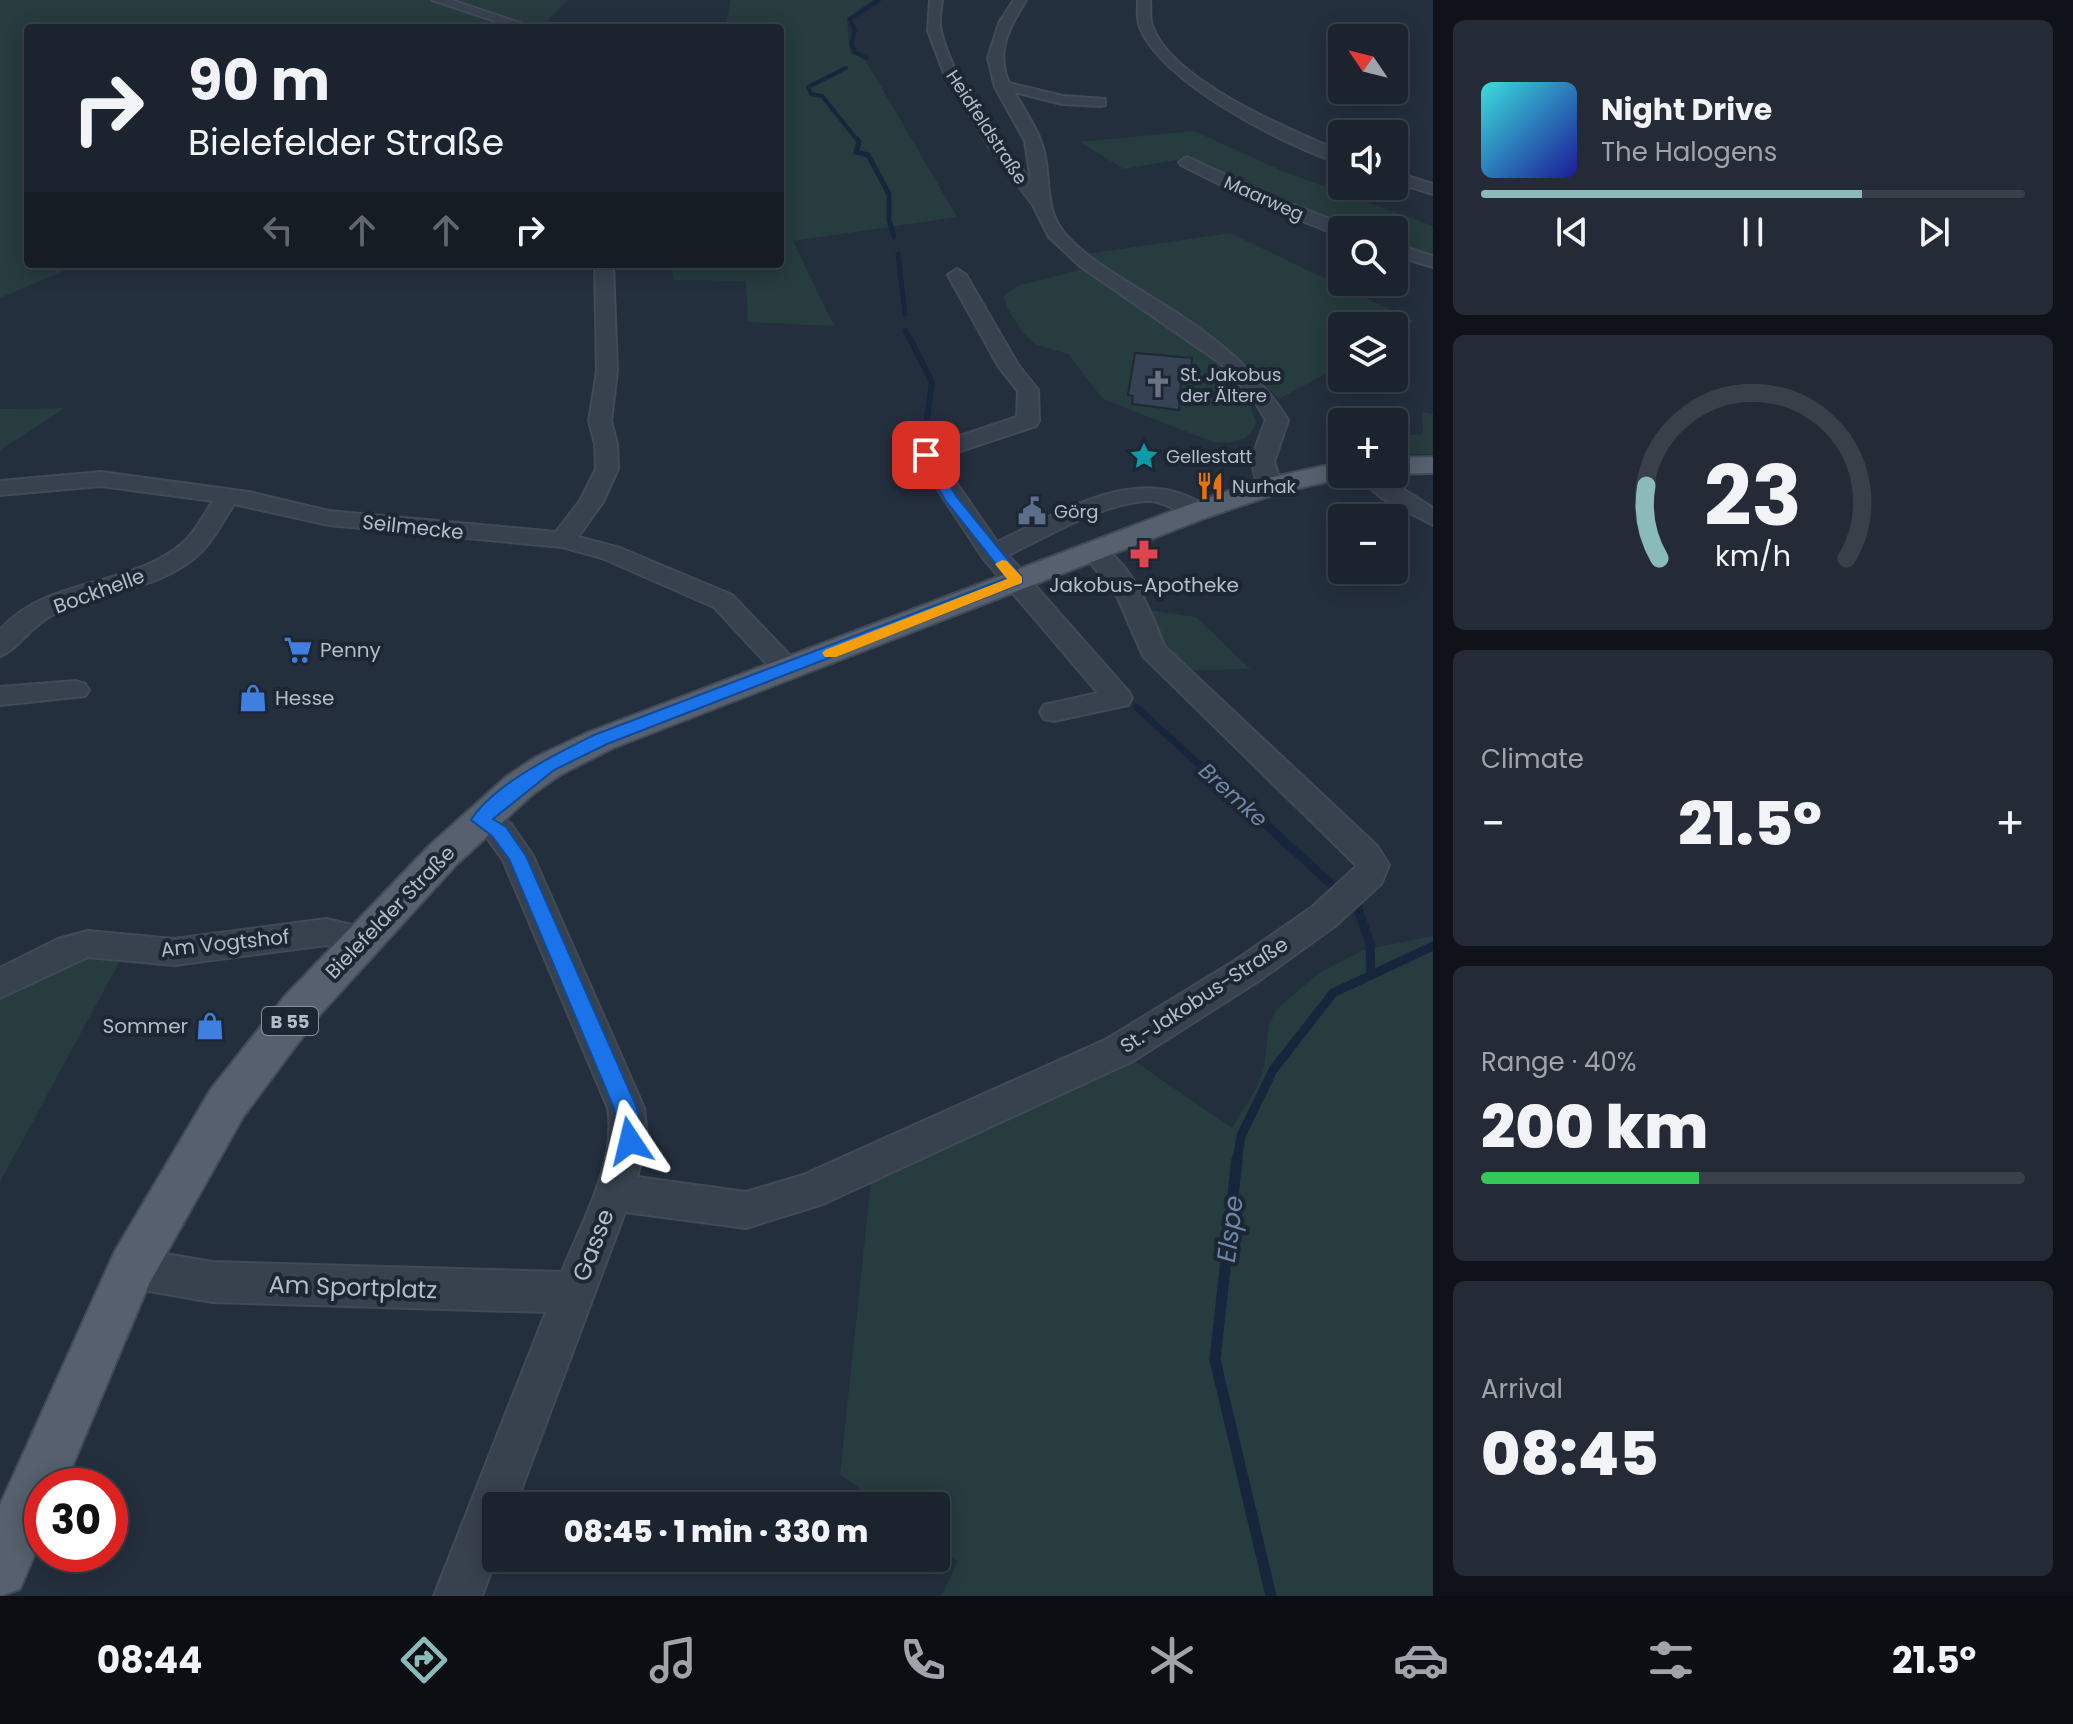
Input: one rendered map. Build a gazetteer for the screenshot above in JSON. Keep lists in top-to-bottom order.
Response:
{
  "streets": {
    "main road": ["Bielefelder Straße", "B 55"],
    "street": [
      "Heidfeldstraße",
      "Maarweg",
      "Seilmecke",
      "Bockhelle",
      "Am Vogtshof",
      "St.-Jakobus-Straße",
      "Gasse",
      "Am Sportplatz"
    ]
  },
  "crossings": [
    ["Heidfeldstraße", "Bielefelder Straße"],
    ["Seilmecke", "Bockhelle"],
    ["Seilmecke", "Bielefelder Straße"],
    ["Bielefelder Straße", "Am Vogtshof"],
    ["Bielefelder Straße", "St.-Jakobus-Straße"],
    ["Bielefelder Straße", "Gasse"],
    ["Bielefelder Straße", "Am Sportplatz"],
    ["St.-Jakobus-Straße", "Gasse"],
    ["Gasse", "Am Sportplatz"]
  ],
  "water": ["Bremke", "Elspe"],
  "places": {
    "church": ["St. Jakobus der Ältere"],
    "place": ["Gellestatt"],
    "restaurant": ["Nurhak"],
    "public building": ["Görg"],
    "pharmacy": ["Jakobus-Apotheke"],
    "supermarket": ["Penny"],
    "shop": ["Hesse", "Sommer"]
  },
  "north": "top left",
  "page": {
    "map_buttons": ["+", "−"],
    "turn": ["90 m", "Bielefelder Straße"],
    "song": ["Night Drive", "The Halogens"],
    "tile": [
      "Climate",
      ["Range · 40%", "200 km"],
      ["Arrival", "08:45"]
    ],
    "heat": ["−", "21.5°", "+"],
    "limit": "30",
    "trip": "08:45 · 1 min · 330 m",
    "tabs": ["08:44", "21.5°"],
    "gauge": ["23", "km/h"]
  }
}
